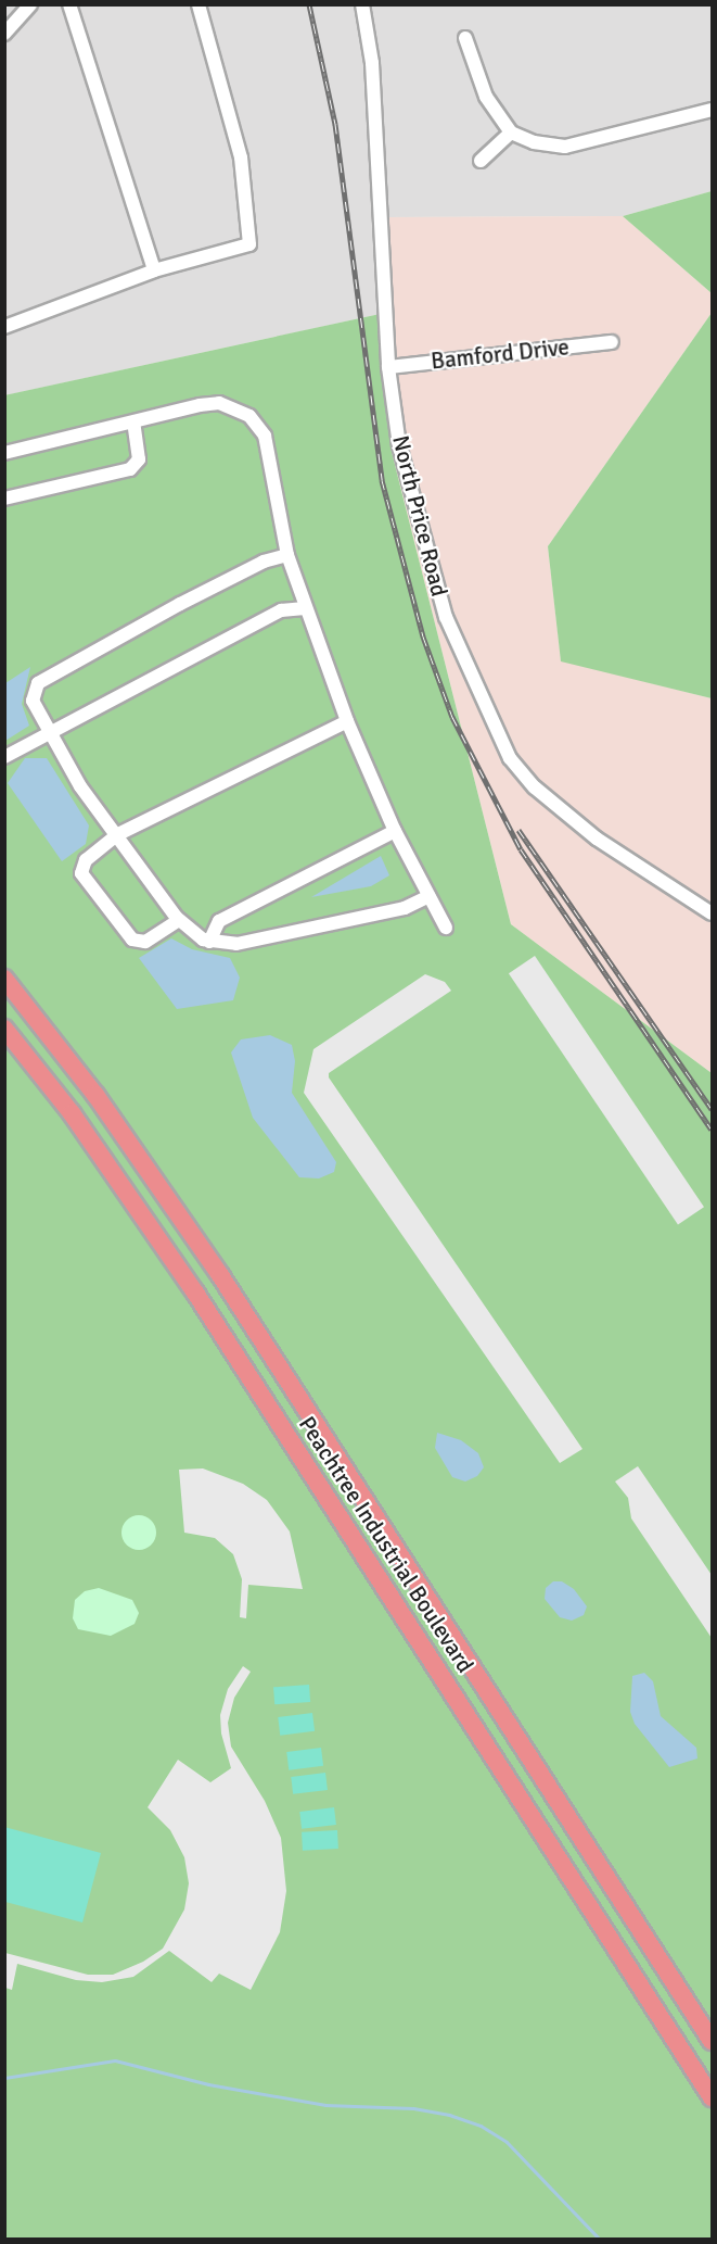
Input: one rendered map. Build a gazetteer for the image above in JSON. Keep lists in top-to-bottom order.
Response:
{
  "streets": {
    "highway": ["Peachtree Industrial Boulevard"],
    "street": ["Bamford Drive", "North Price Road"]
  },
  "crossings": [
    ["Bamford Drive", "North Price Road"]
  ]
}
